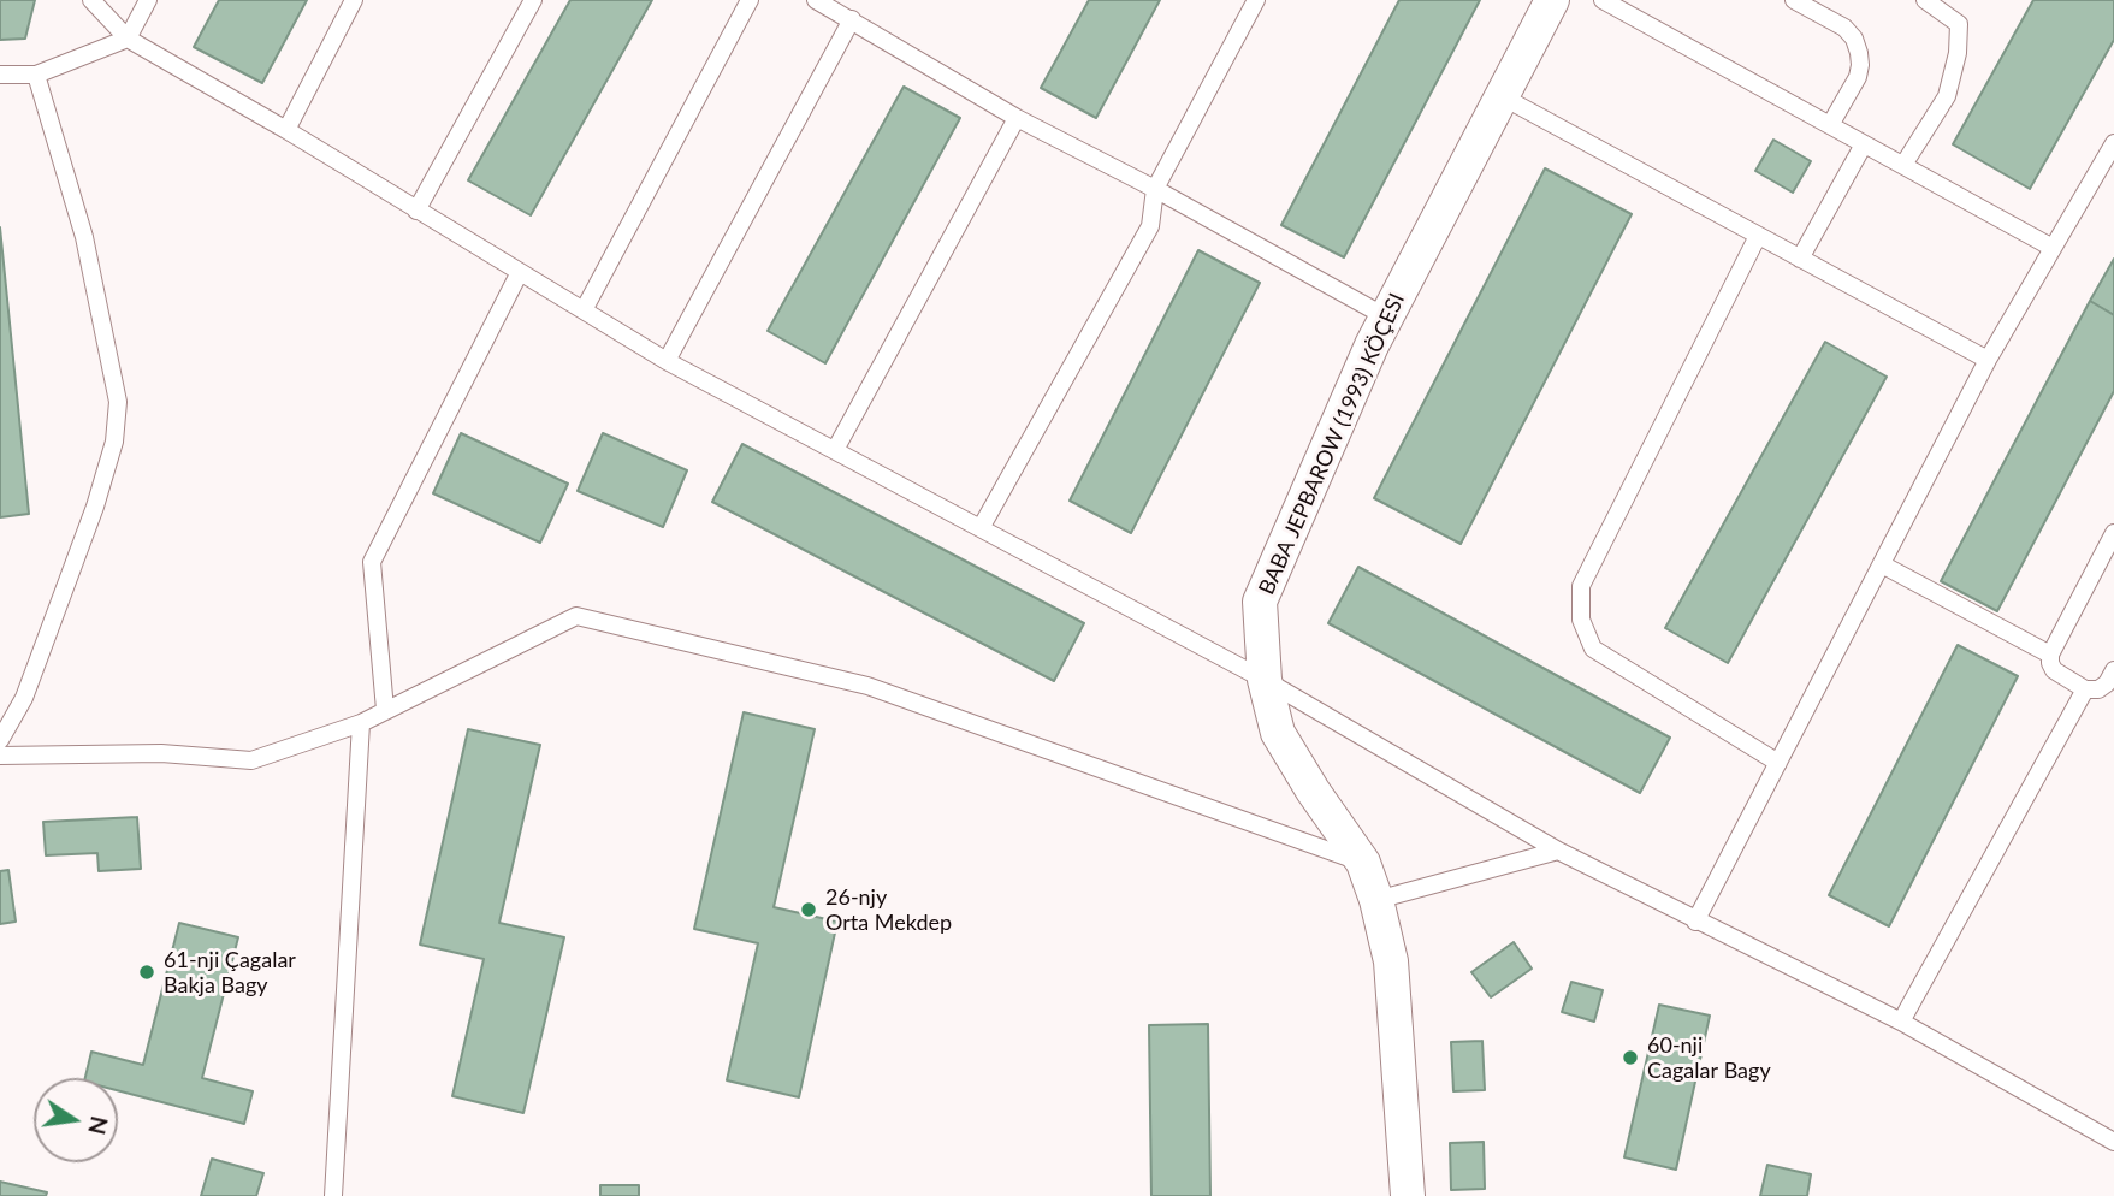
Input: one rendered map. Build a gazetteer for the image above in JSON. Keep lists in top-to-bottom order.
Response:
{
  "streets": {
    "street": ["BABA JEPBAROW (1993) KÖÇESI"]
  },
  "places": ["26-njy Orta Mekdep", "61-nji Çagalar Bakja Bagy", "60-nji Cagalar Bagy"],
  "north": "right"
}
